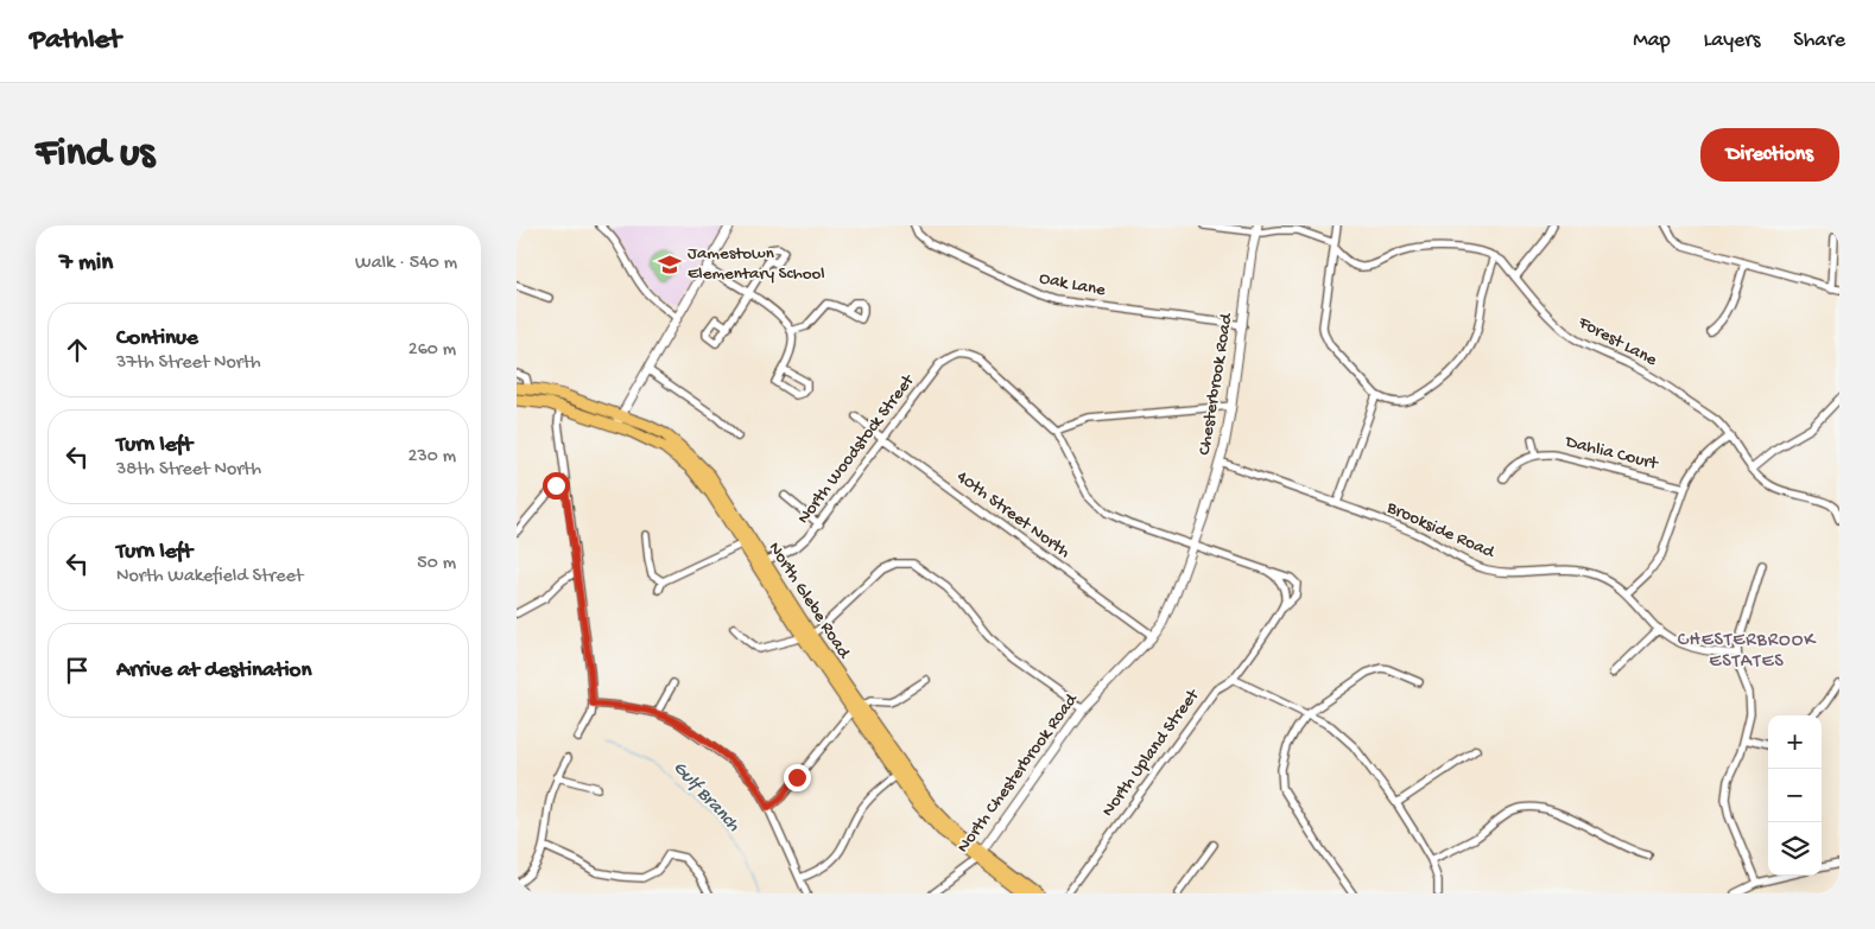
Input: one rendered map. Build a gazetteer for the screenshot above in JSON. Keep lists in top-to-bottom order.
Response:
{
  "streets": {
    "main road": ["North Glebe Road"],
    "street": [
      "Oak Lane",
      "Forest Lane",
      "Chesterbrook Road",
      "North Woodstock Street",
      "Dahlia Court",
      "40th Street North",
      "Brookside Road",
      "North Upland Street",
      "North Chesterbrook Road"
    ]
  },
  "crossings": [
    ["Oak Lane", "Chesterbrook Road"],
    ["Chesterbrook Road", "Brookside Road"],
    ["Chesterbrook Road", "North Chesterbrook Road"],
    ["North Woodstock Street", "40th Street North"],
    ["North Woodstock Street", "North Glebe Road"],
    ["40th Street North", "North Chesterbrook Road"],
    ["North Glebe Road", "North Chesterbrook Road"]
  ],
  "districts": ["CHESTERBROOK ESTATES"],
  "water": ["Gulf Branch"],
  "places": {
    "school or university": ["Jamestown Elementary School"]
  },
  "page": {
    "header": "Pathlet",
    "nav": ["Map", "Layers", "Share"],
    "buttons": "Directions",
    "title": "Find us",
    "heading": ["7 min", "Walk · 540 m"],
    "list": [
      ["Continue", "37th Street North", "260 m"],
      ["Turn left", "38th Street North", "230 m"],
      ["Turn left", "North Wakefield Street", "50 m"],
      "Arrive at destination"
    ],
    "map_buttons": ["+", "−"]
  }
}
